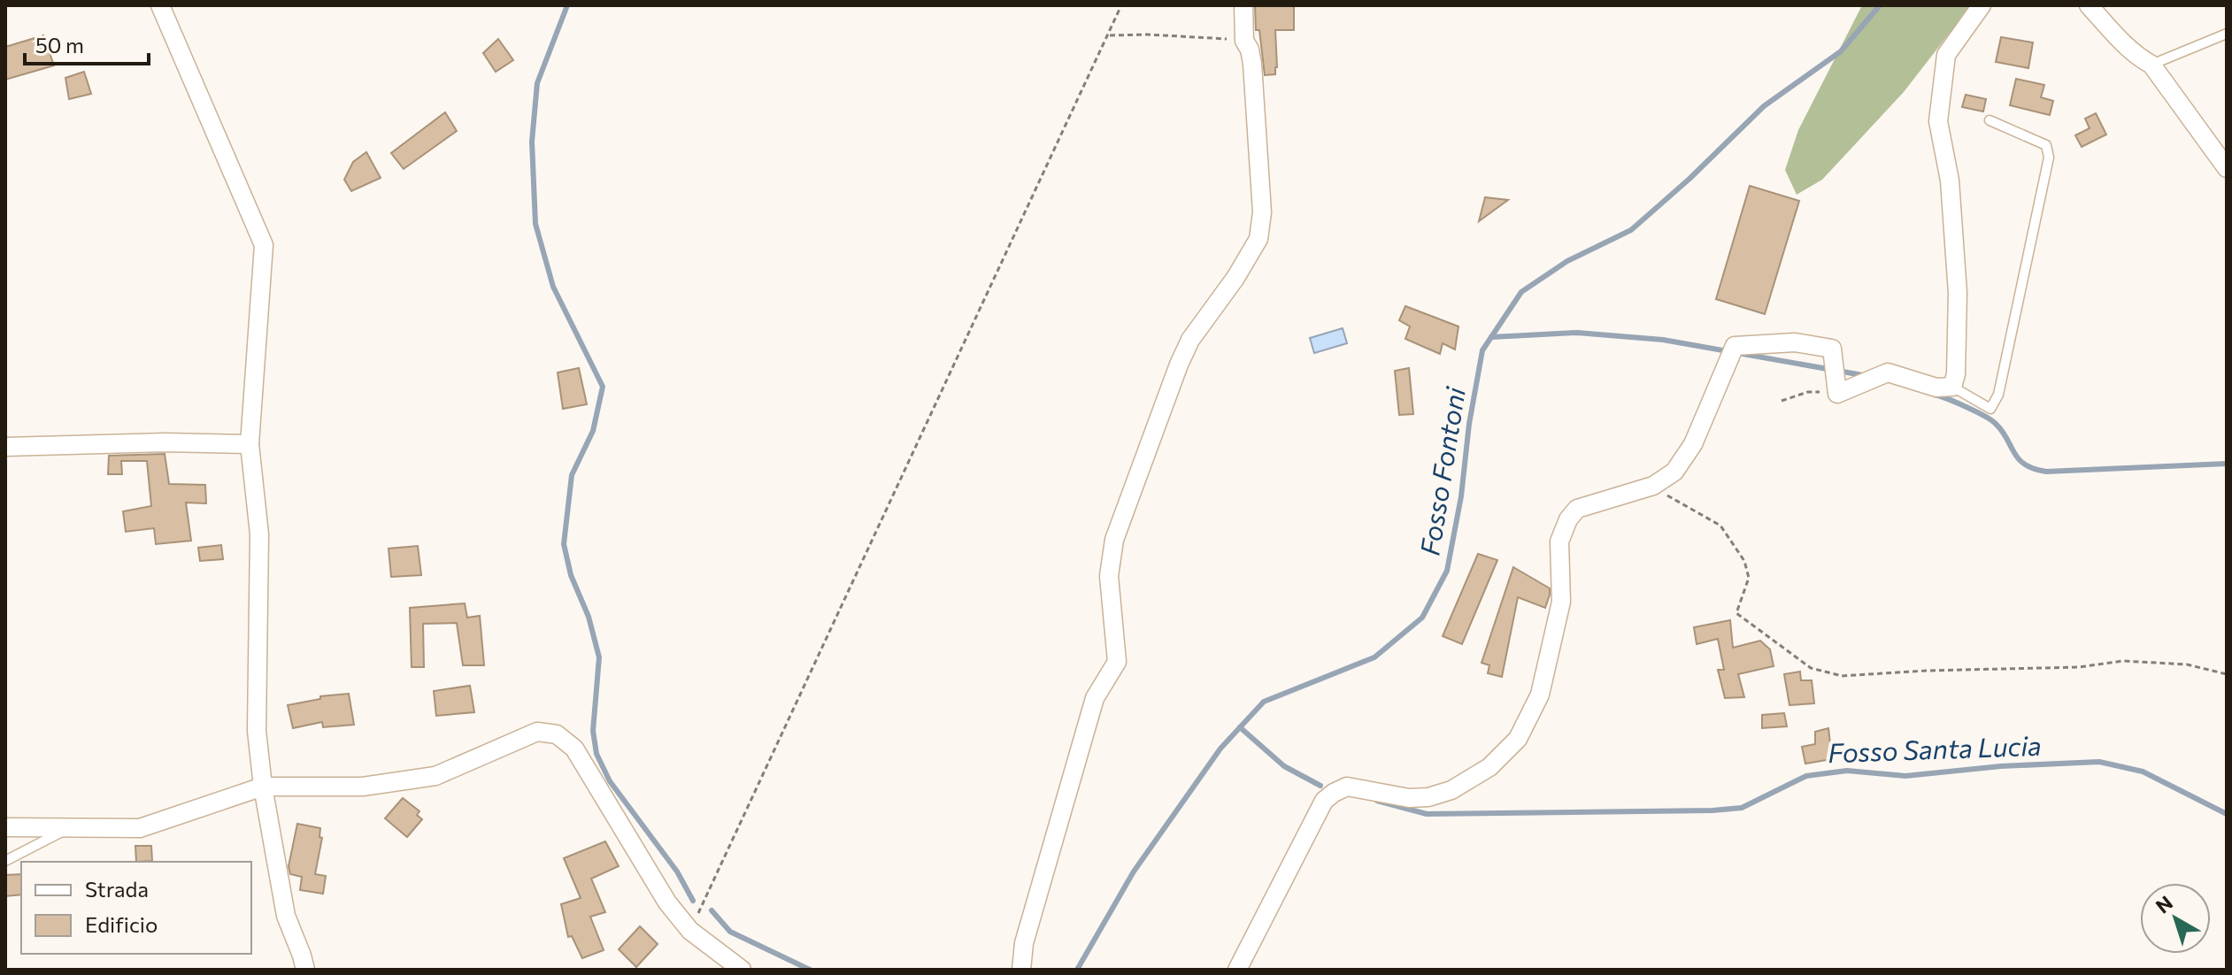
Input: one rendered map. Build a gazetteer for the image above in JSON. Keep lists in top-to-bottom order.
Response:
{
  "water": ["Fosso Fontoni", "Fosso Santa Lucia"],
  "legend": ["Strada", "Edificio"],
  "scale_bar": "50 m",
  "north": "top left"
}
